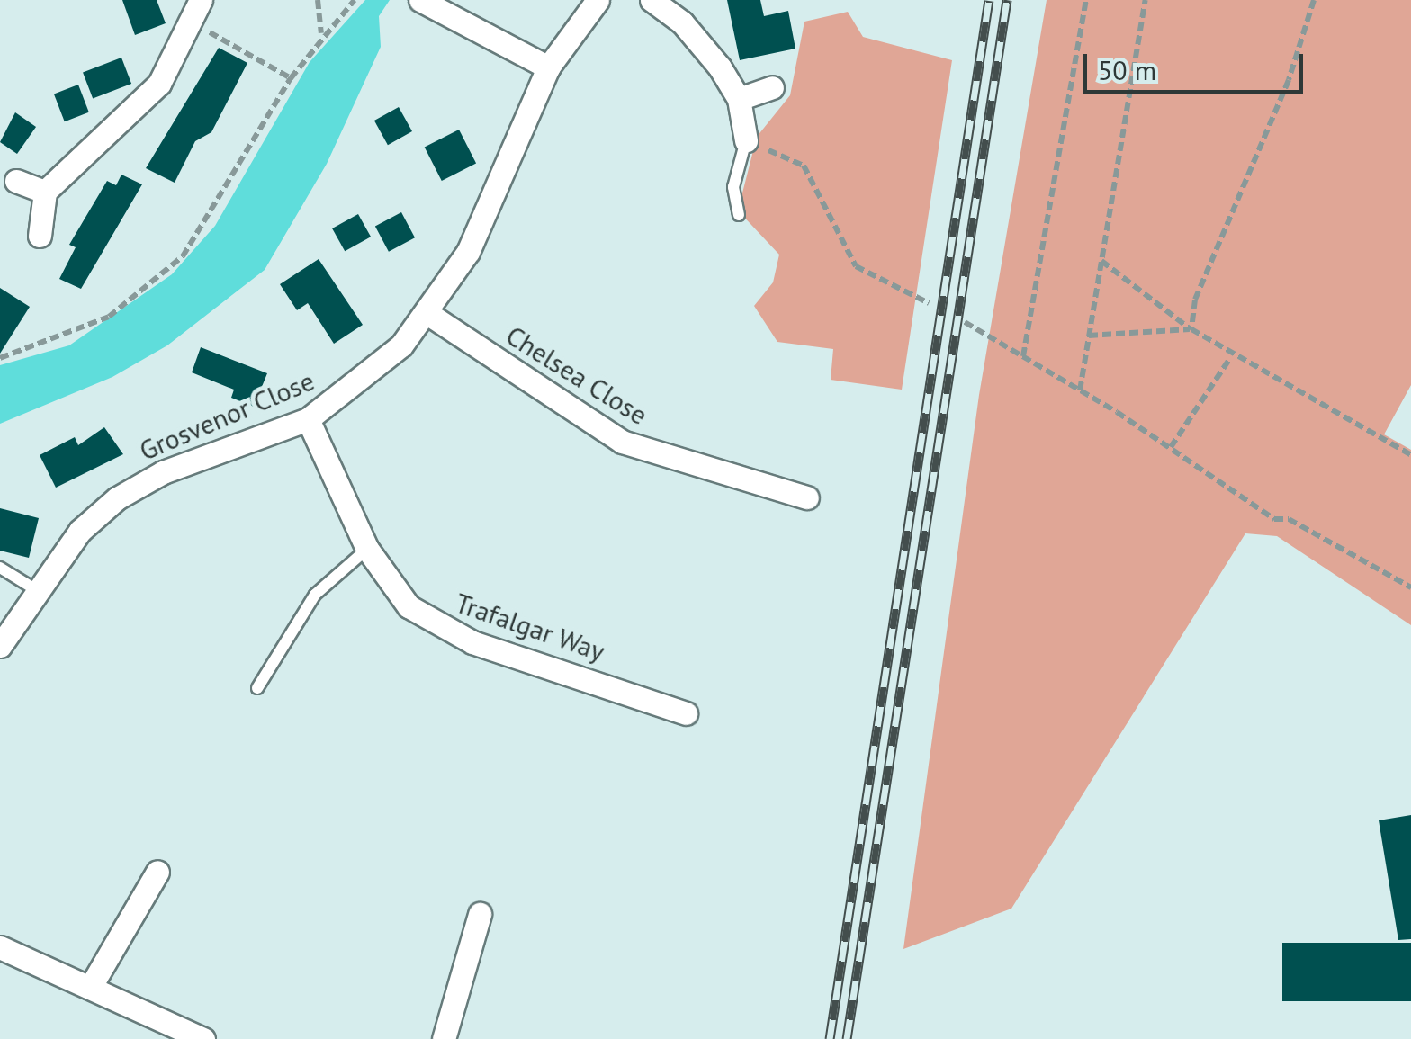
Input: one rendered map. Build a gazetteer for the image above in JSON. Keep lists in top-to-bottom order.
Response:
{
  "streets": {
    "street": ["Chelsea Close", "Grosvenor Close", "Trafalgar Way"]
  },
  "crossings": [
    ["Chelsea Close", "Grosvenor Close"],
    ["Grosvenor Close", "Trafalgar Way"]
  ],
  "scale_bar": "50 m"
}
